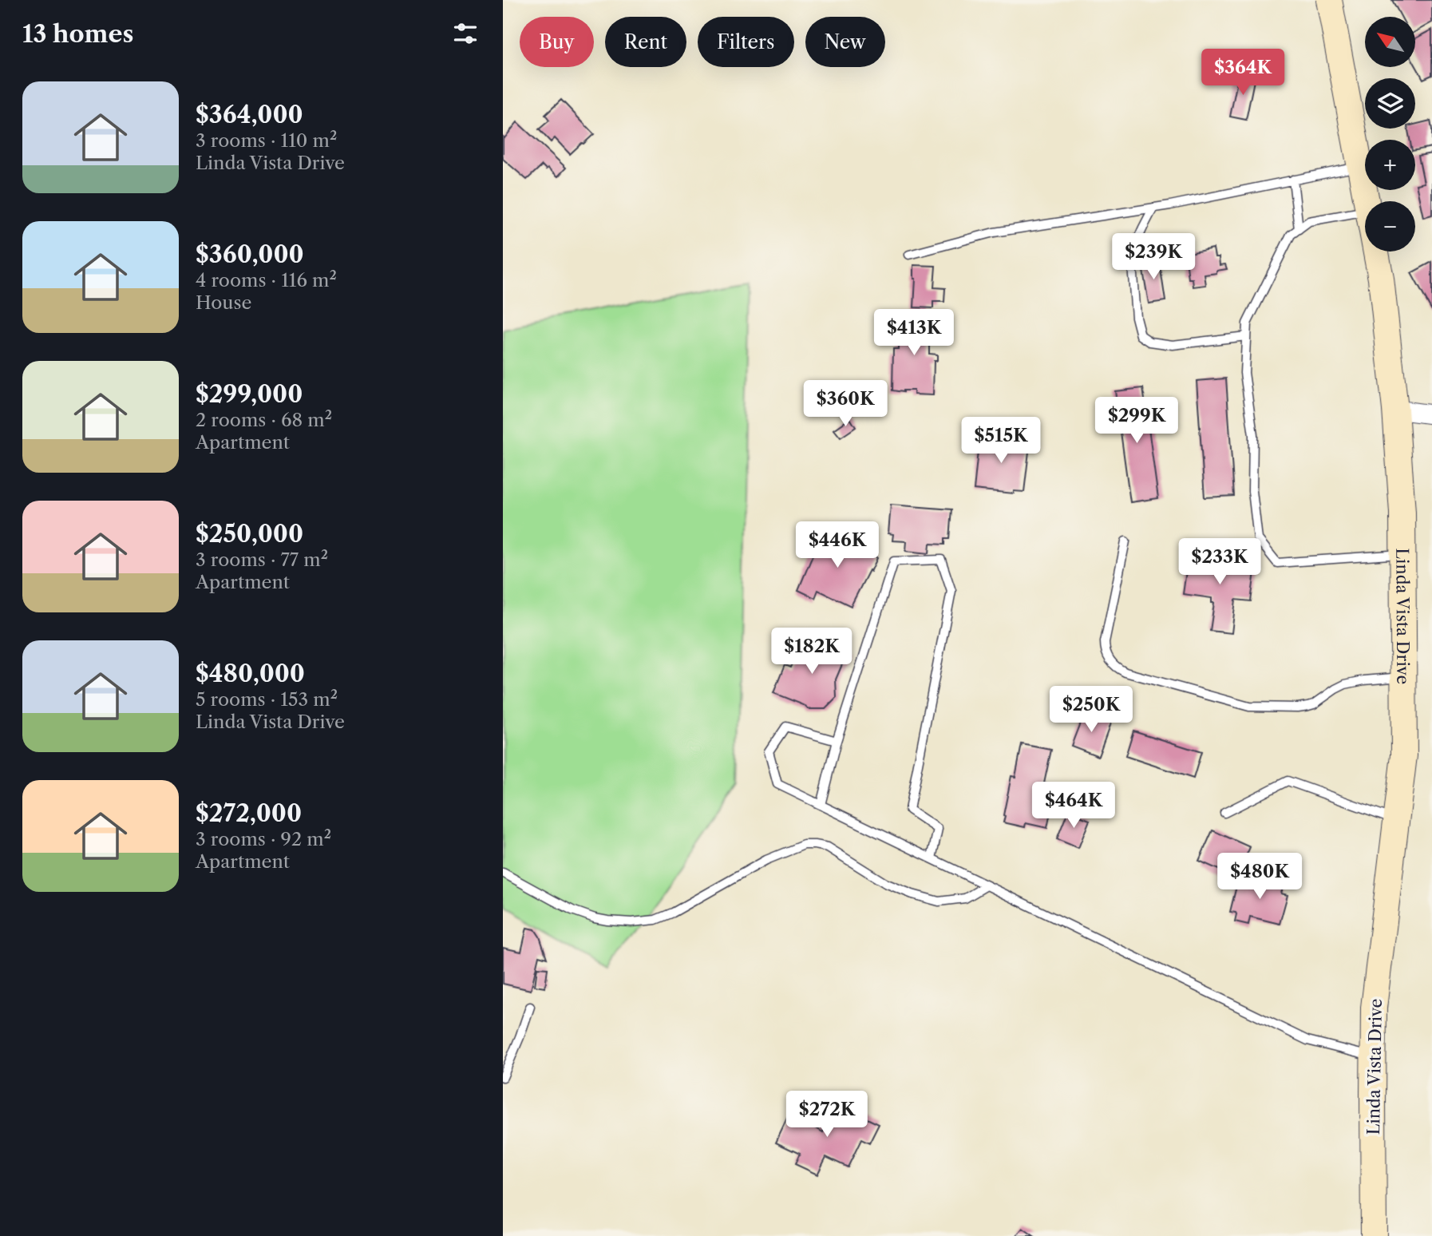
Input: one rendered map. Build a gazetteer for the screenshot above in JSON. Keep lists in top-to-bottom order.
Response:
{
  "streets": {
    "street": ["Linda Vista Drive"]
  },
  "north": "top left",
  "page": {
    "heading": "13 homes",
    "map_buttons": ["+", "−"],
    "chip": [
      "Buy",
      "Rent",
      "Filters",
      "New"
    ],
    "price": [
      "$364K",
      "$239K",
      "$413K",
      "$360K",
      "$299K",
      "$515K",
      "$446K",
      "$233K",
      "$182K",
      "$250K",
      "$464K",
      "$480K",
      "$272K"
    ],
    "list": [
      {
        "name": "$364,000",
        "note": "3 rooms · 110 m² · Linda Vista Drive"
      },
      {
        "name": "$360,000",
        "note": "4 rooms · 116 m² · House"
      },
      {
        "name": "$299,000",
        "note": "2 rooms · 68 m² · Apartment"
      },
      {
        "name": "$250,000",
        "note": "3 rooms · 77 m² · Apartment"
      },
      {
        "name": "$480,000",
        "note": "5 rooms · 153 m² · Linda Vista Drive"
      },
      {
        "name": "$272,000",
        "note": "3 rooms · 92 m² · Apartment"
      }
    ]
  }
}
